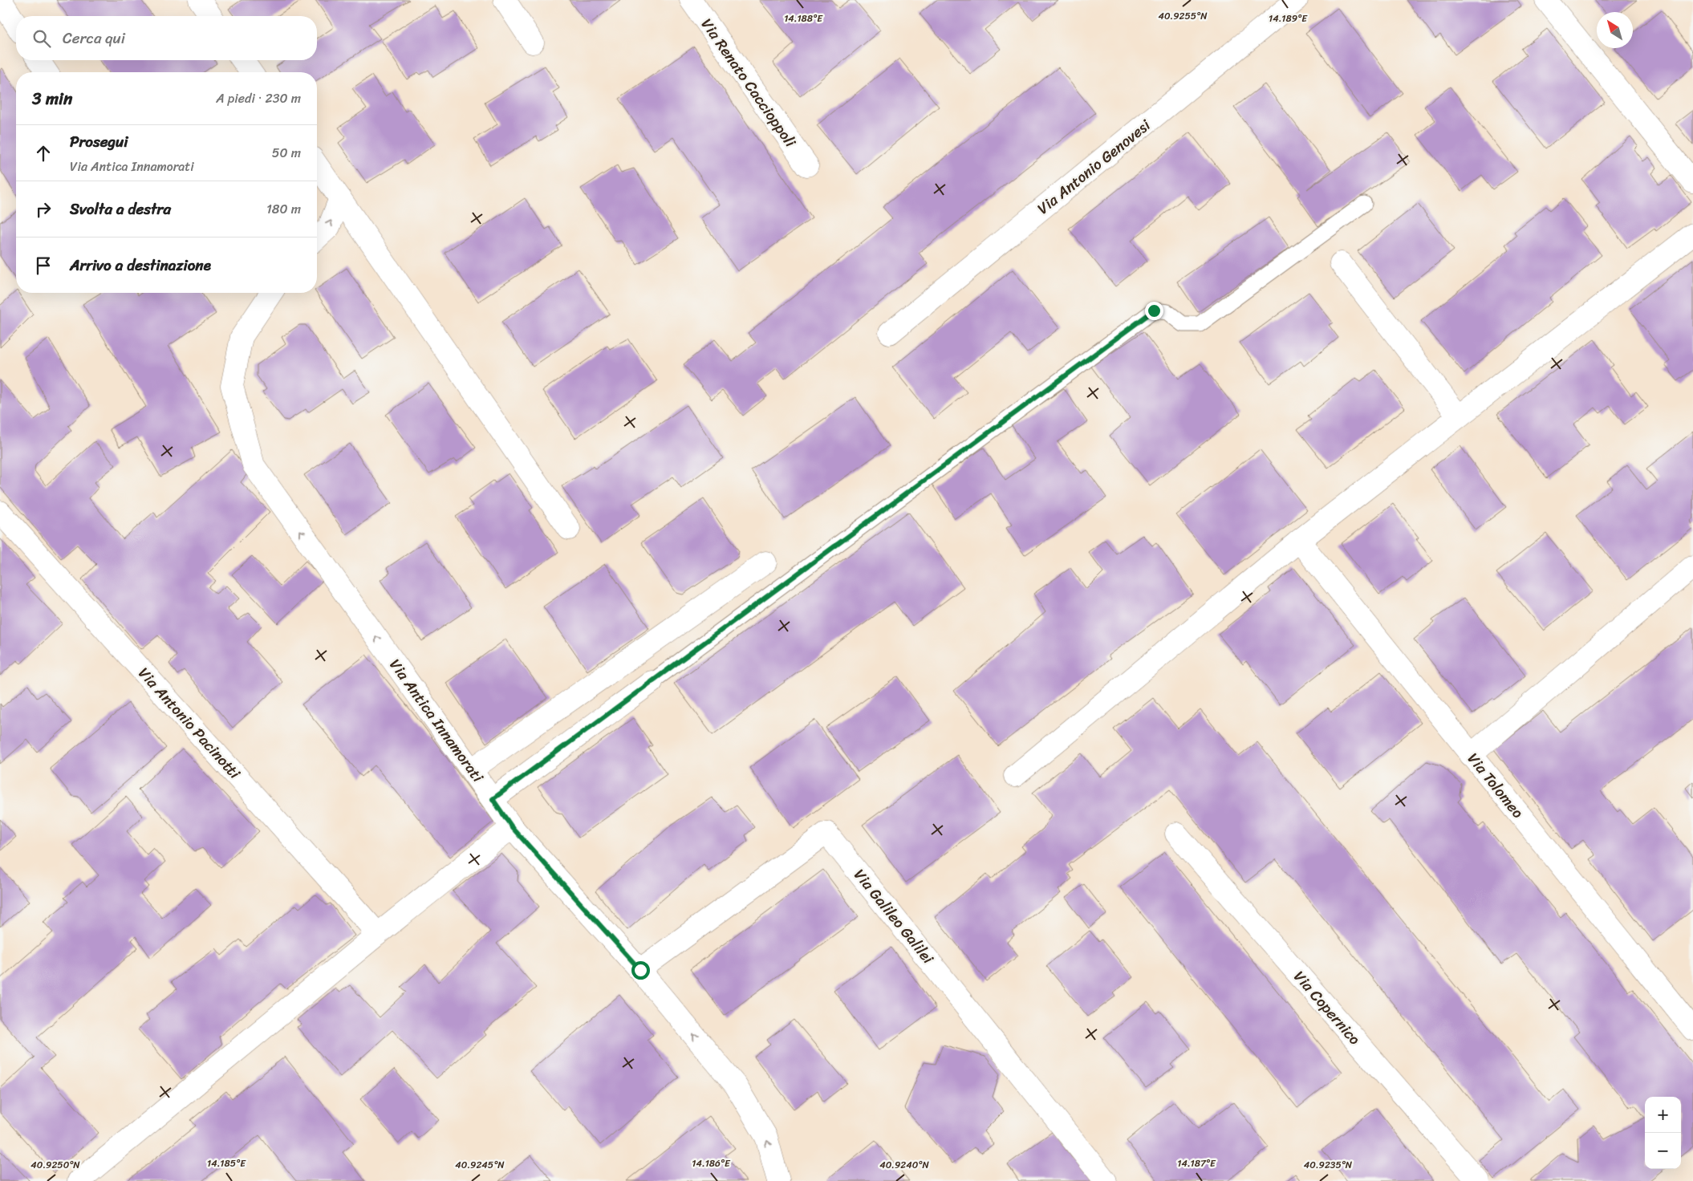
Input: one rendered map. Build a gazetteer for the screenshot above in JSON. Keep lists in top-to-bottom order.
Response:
{
  "streets": {
    "street": [
      "Via Renato Caccioppoli",
      "Via Antonio Genovesi",
      "Via Antica Innamorati",
      "Via Antonio Pacinotti",
      "Via Tolomeo",
      "Via Galileo Galilei",
      "Via Copernico"
    ]
  },
  "crossings": [
    ["Via Antica Innamorati", "Via Galileo Galilei"]
  ],
  "one_way": ["Via Antica Innamorati"],
  "north": "top left",
  "page": {
    "search": "Cerca qui",
    "heading": ["3 min", "A piedi · 230 m"],
    "list": [
      ["Prosegui", "Via Antica Innamorati", "50 m"],
      ["Svolta a destra", "180 m"],
      "Arrivo a destinazione"
    ],
    "map_buttons": ["+", "−"]
  },
  "coordinates": [
    "40.9255°N",
    "14.188°E",
    "14.189°E",
    "14.185°E",
    "14.186°E",
    "14.187°E",
    "40.9250°N",
    "40.9245°N",
    "40.9240°N",
    "40.9235°N"
  ]
}
